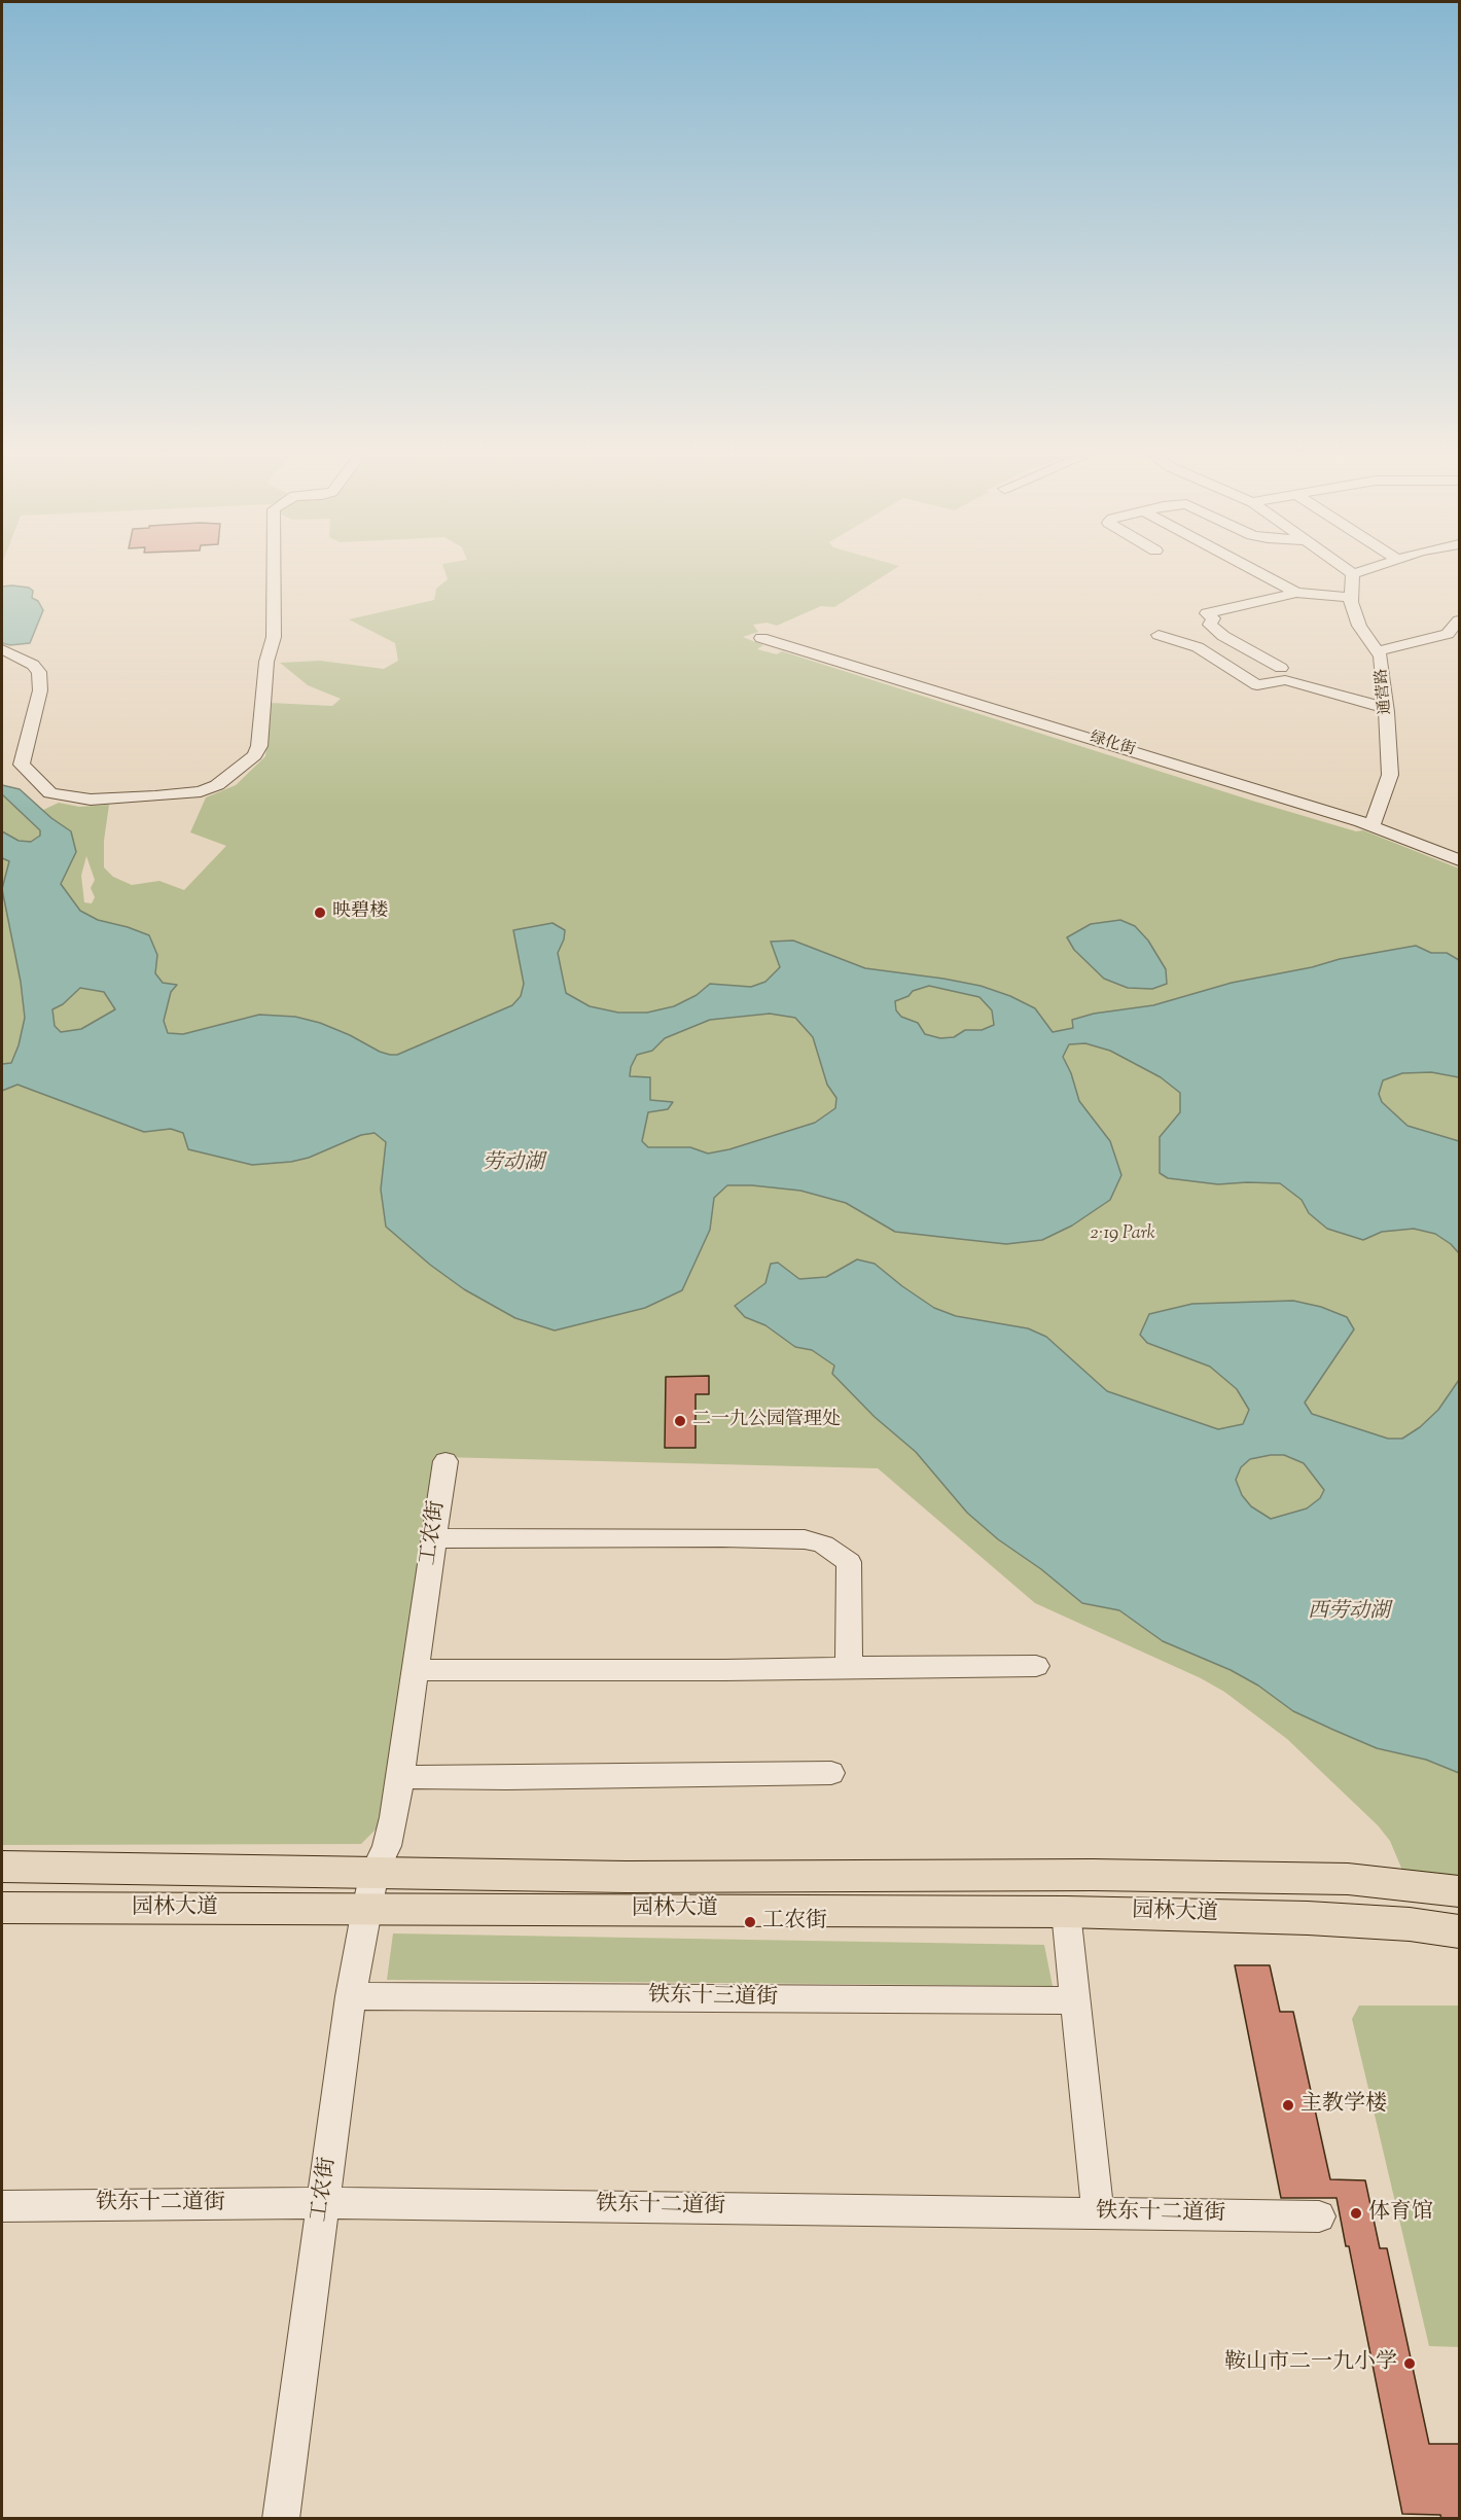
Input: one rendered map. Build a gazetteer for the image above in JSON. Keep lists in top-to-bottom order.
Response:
{
  "streets": {
    "main road": ["园林大道"],
    "street": [
      "通营路",
      "绿化街",
      "工农街",
      "铁东十三道街",
      "铁东十二道街"
    ]
  },
  "crossings": [
    ["通营路", "绿化街"],
    ["工农街", "园林大道"],
    ["工农街", "铁东十三道街"],
    ["工农街", "铁东十二道街"]
  ],
  "water": ["劳动湖", "西劳动湖"],
  "parks": ["2·19 Park"],
  "places": [
    "映碧楼",
    "二一九公园管理处",
    "工农街",
    "主教学楼",
    "体育馆",
    "鞍山市二一九小学"
  ]
}
